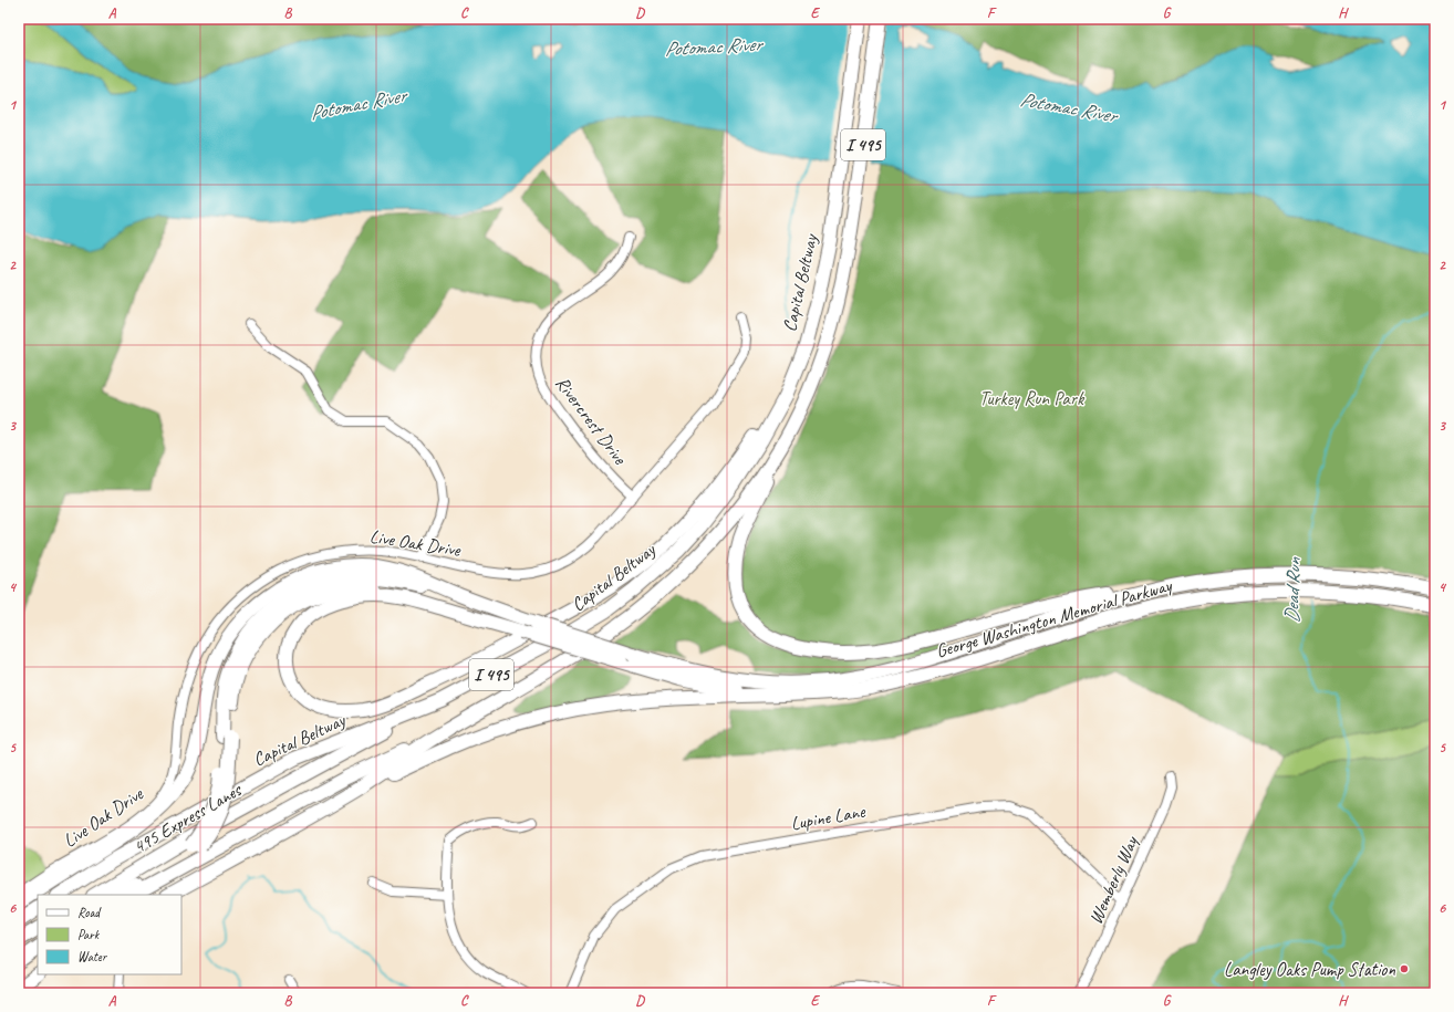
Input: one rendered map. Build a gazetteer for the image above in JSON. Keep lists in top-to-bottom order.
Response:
{
  "streets": {
    "highway": [
      "I 495",
      "Capital Beltway",
      "George Washington Memorial Parkway",
      "495 Express Lanes"
    ],
    "street": [
      "Rivercrest Drive",
      "Live Oak Drive",
      "Lupine Lane",
      "Wemberly Way"
    ]
  },
  "crossings": [
    ["Capital Beltway", "495 Express Lanes"],
    ["Rivercrest Drive", "Live Oak Drive"],
    ["Lupine Lane", "Wemberly Way"]
  ],
  "water": ["Potomac River", "Dead Run"],
  "parks": ["Turkey Run Park"],
  "places": ["Langley Oaks Pump Station"],
  "legend": ["Road", "Park", "Water"],
  "grid": {
    "columns": [
      "A",
      "B",
      "C",
      "D",
      "E",
      "F",
      "G",
      "H"
    ],
    "rows": [
      "1",
      "2",
      "3",
      "4",
      "5",
      "6"
    ]
  }
}
